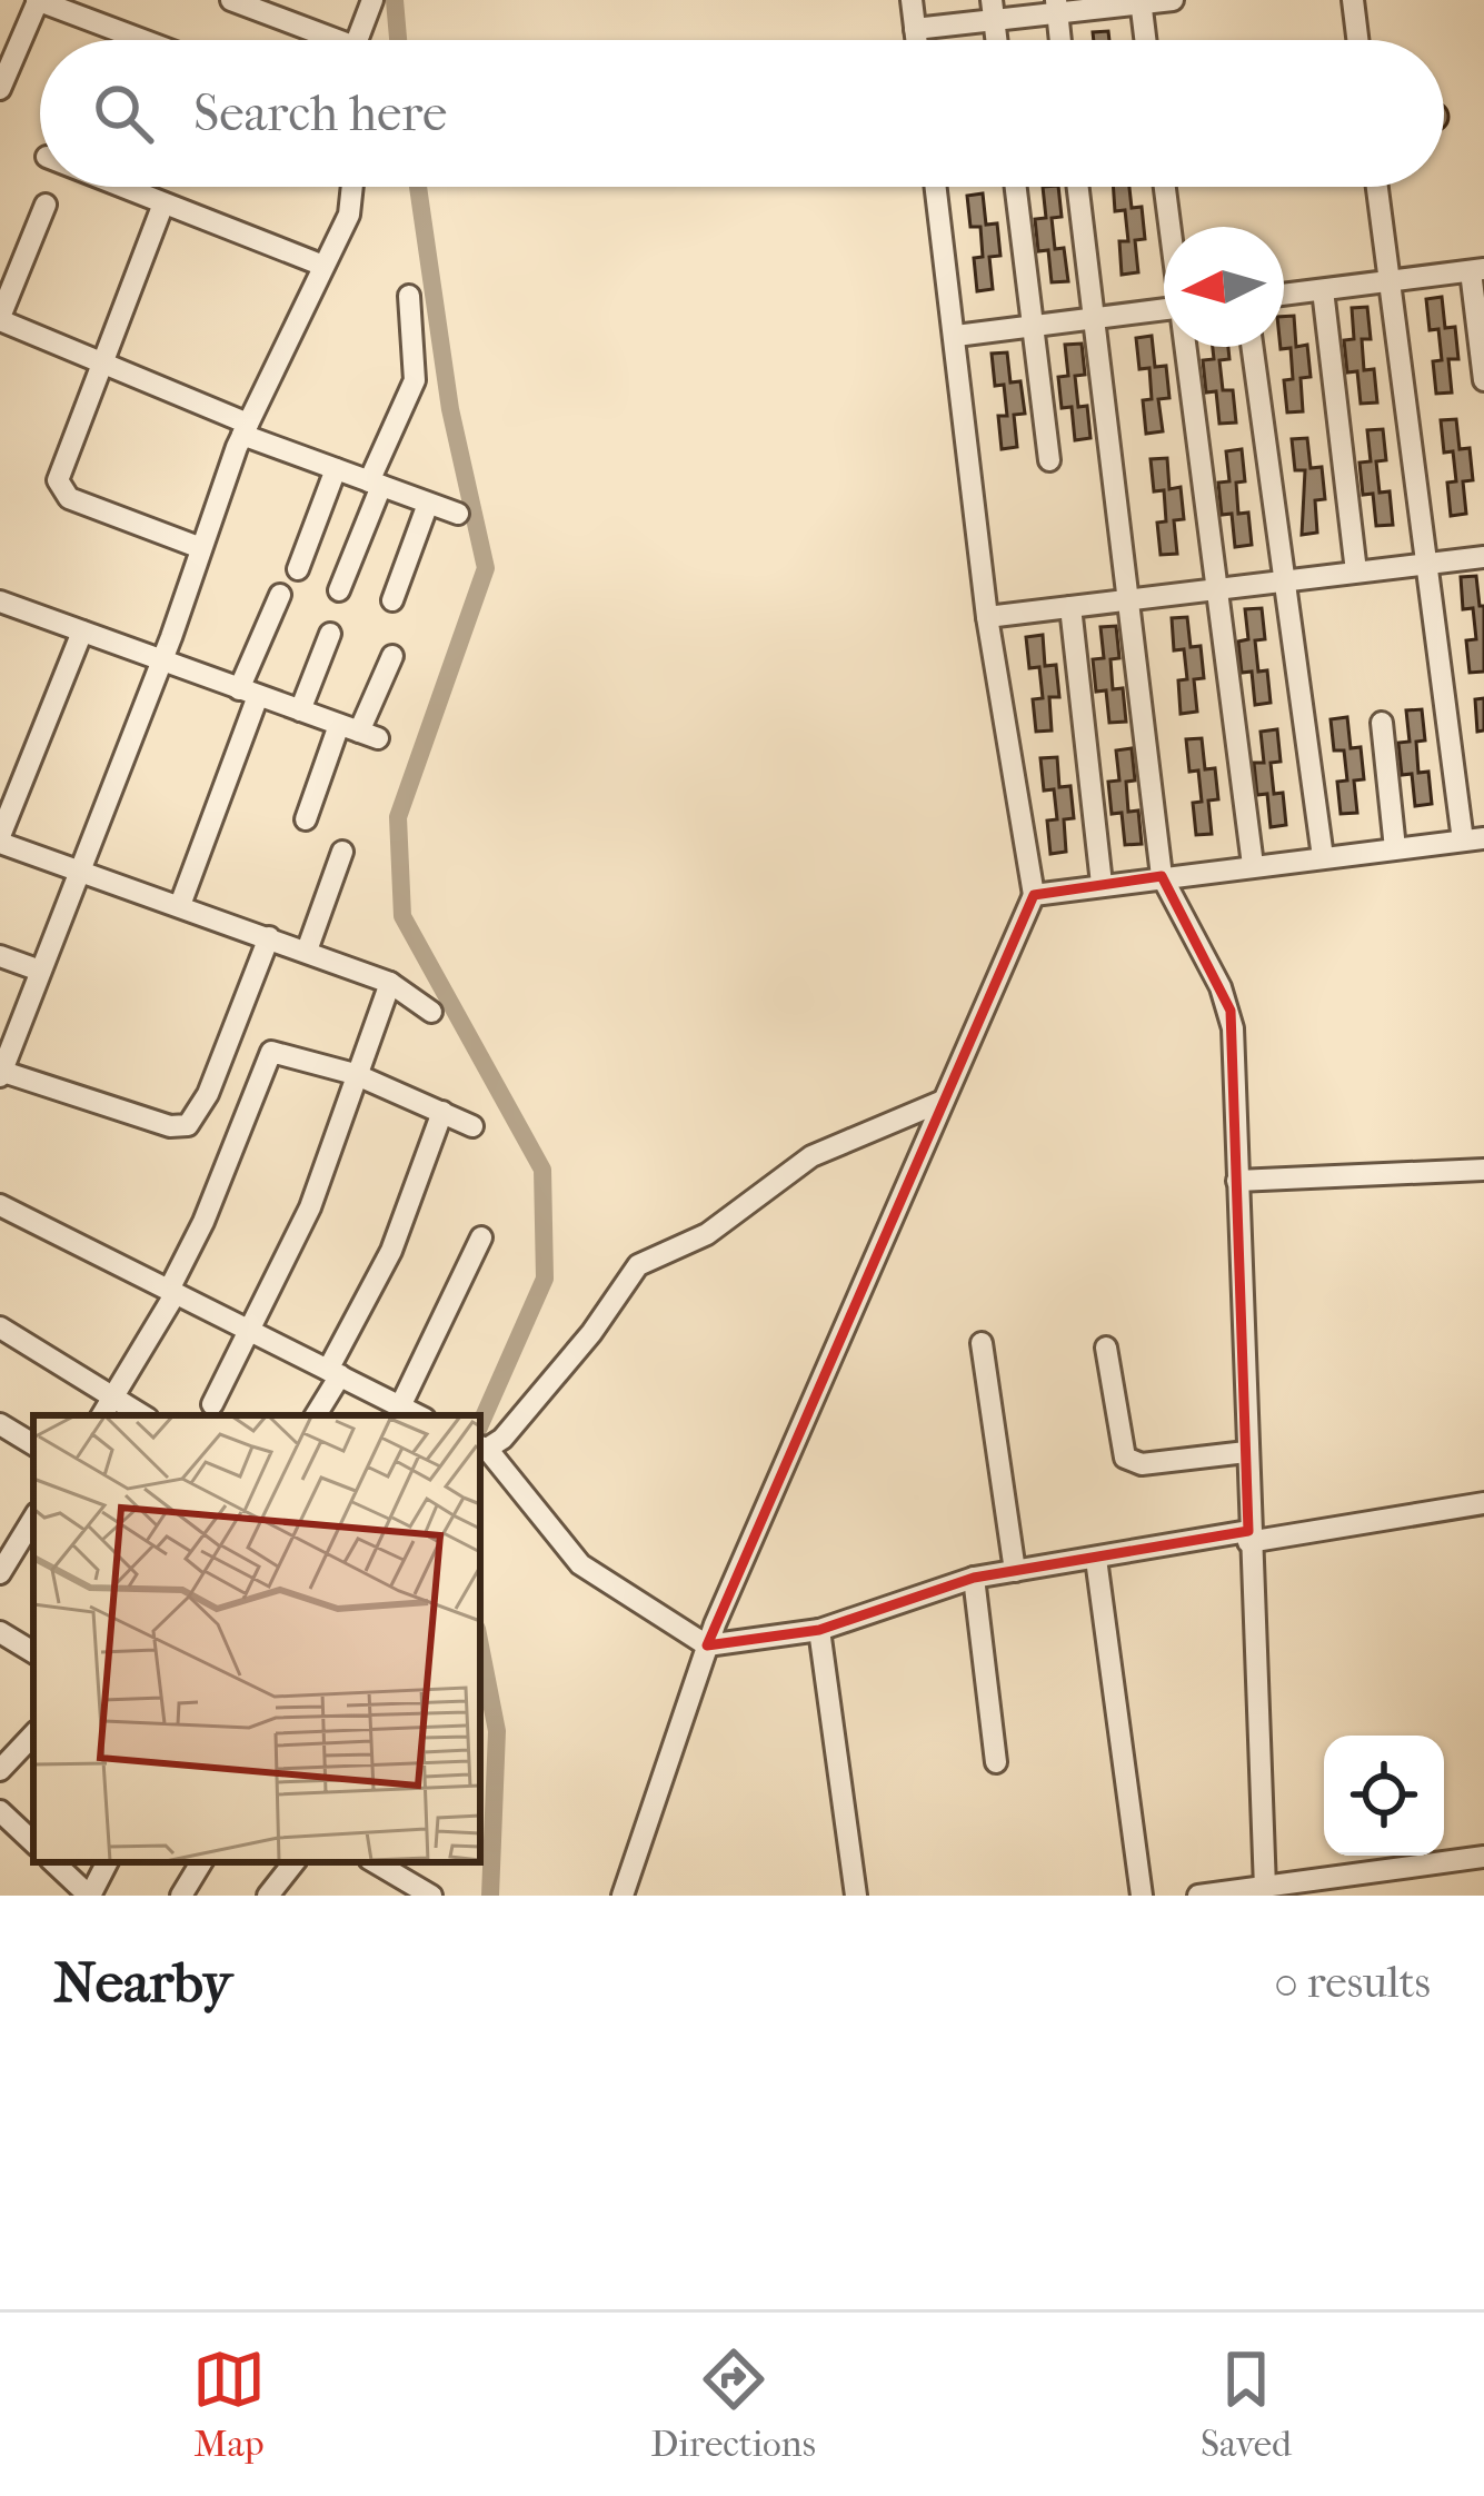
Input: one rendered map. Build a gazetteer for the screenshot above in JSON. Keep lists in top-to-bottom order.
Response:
{
  "north": "left",
  "page": {
    "search": "Search here",
    "heading": ["Nearby", "0 results"],
    "nav": ["Map", "Directions", "Saved"]
  }
}
